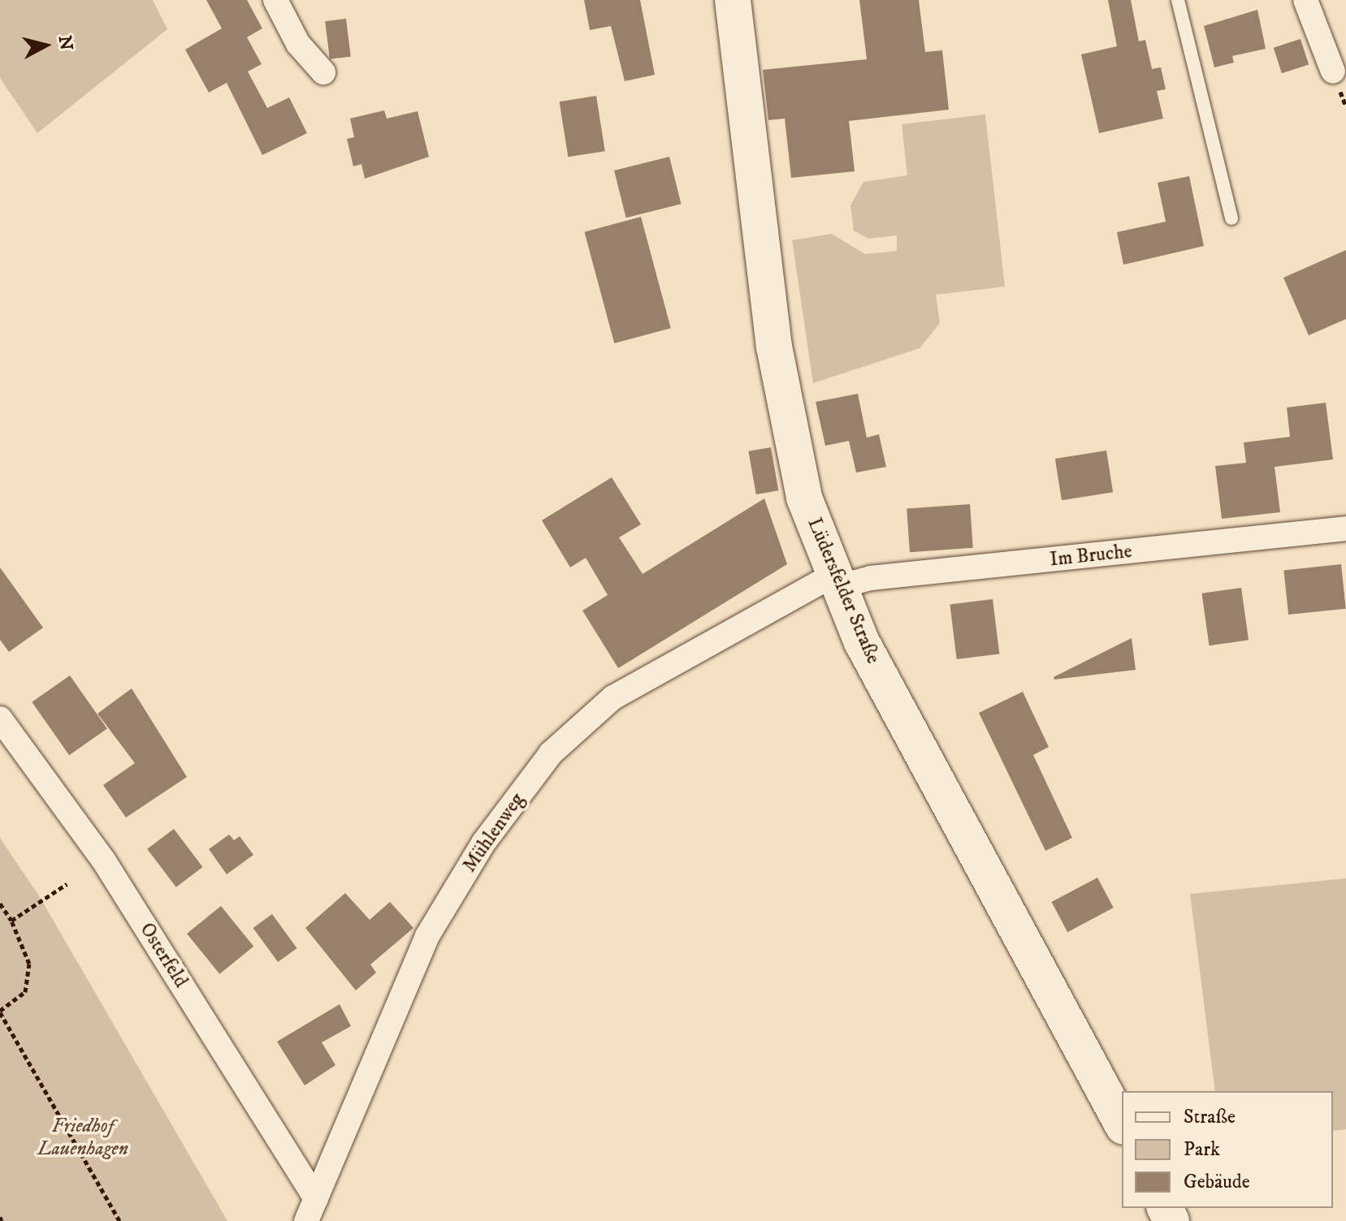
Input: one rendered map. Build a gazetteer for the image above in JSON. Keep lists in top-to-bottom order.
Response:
{
  "streets": {
    "street": [
      "Im Bruche",
      "Lüdersfelder Straße",
      "Mühlenweg",
      "Osterfeld"
    ]
  },
  "crossings": [
    ["Im Bruche", "Lüdersfelder Straße"],
    ["Im Bruche", "Mühlenweg"],
    ["Lüdersfelder Straße", "Mühlenweg"],
    ["Mühlenweg", "Osterfeld"]
  ],
  "parks": ["Friedhof Lauenhagen"],
  "legend": ["Straße", "Park", "Gebäude"],
  "north": "right"
}
